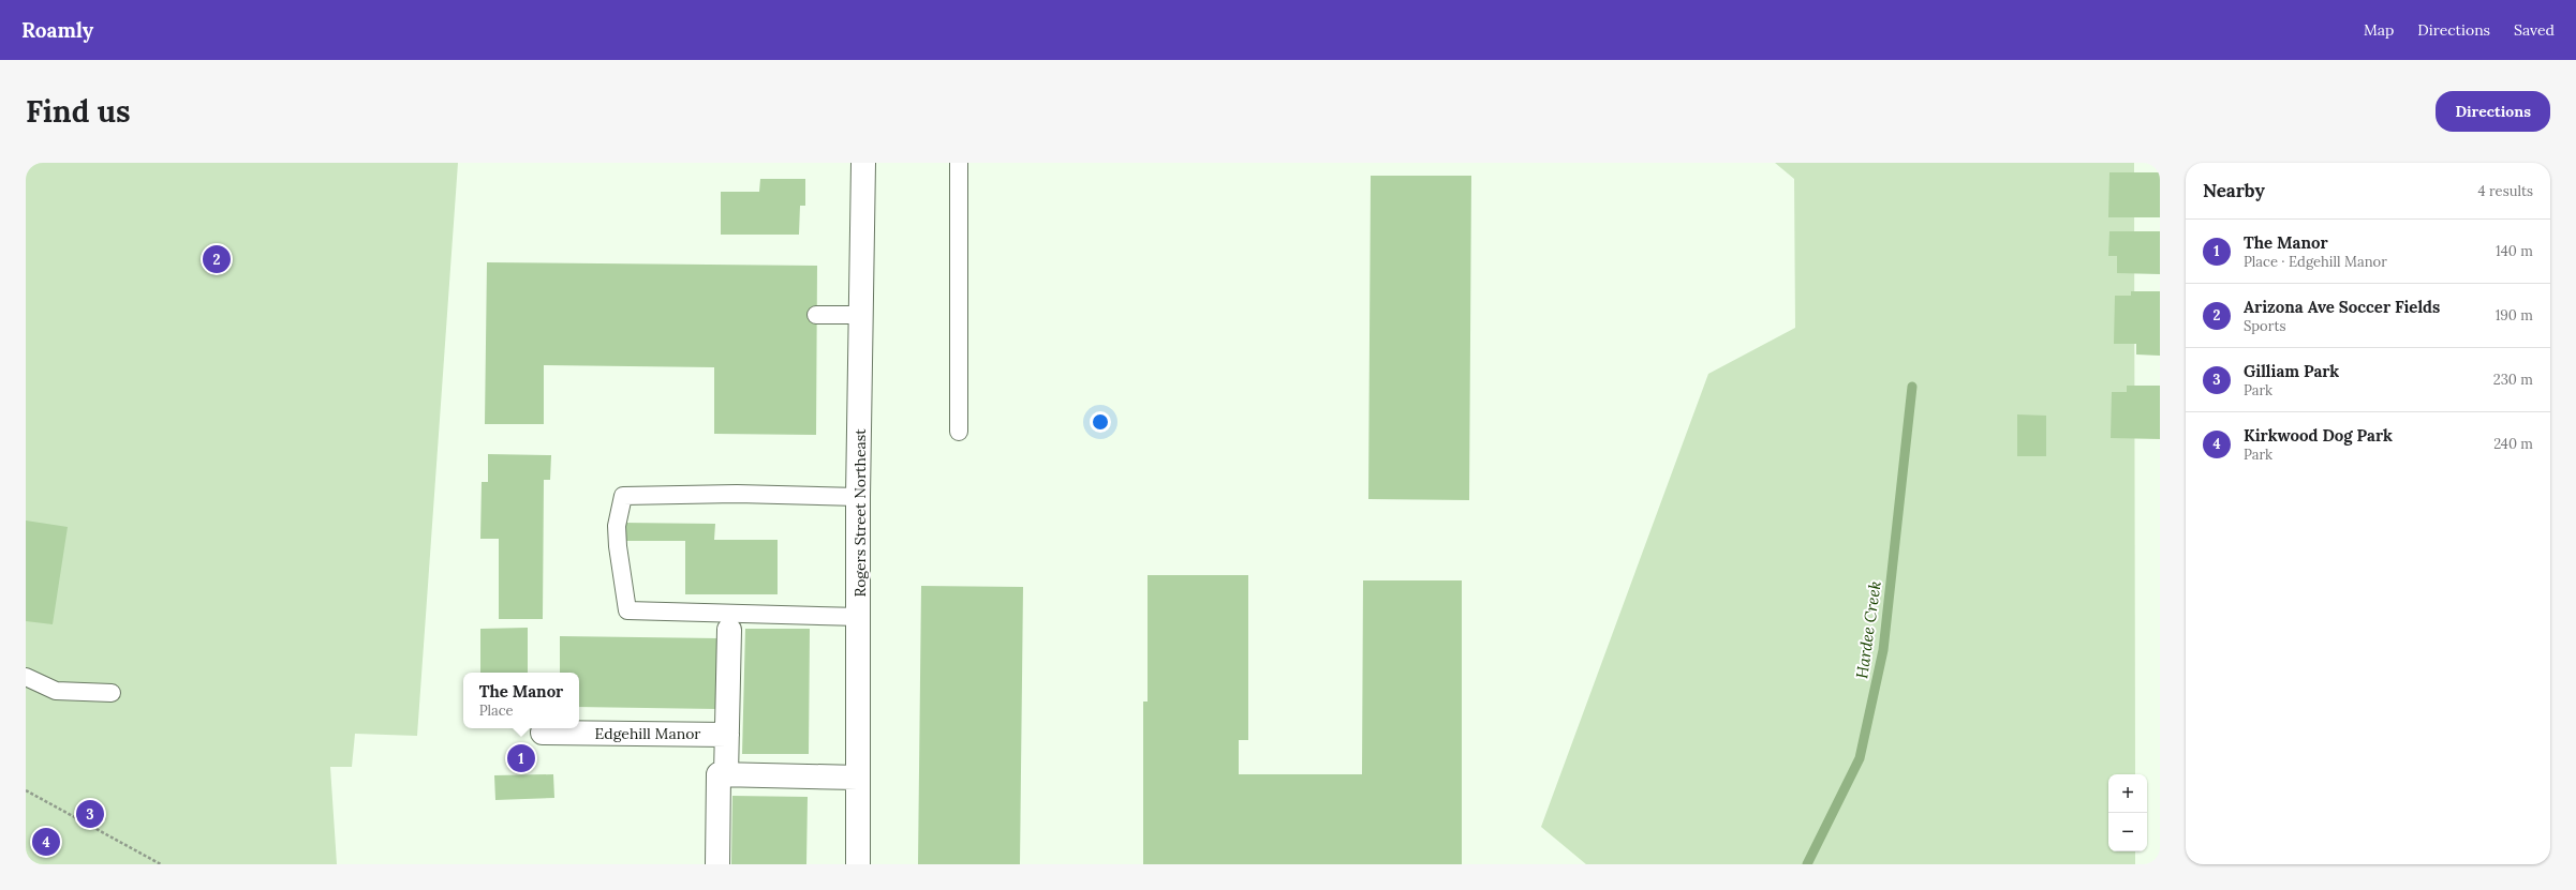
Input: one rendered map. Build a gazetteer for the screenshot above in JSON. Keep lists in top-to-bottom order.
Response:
{
  "streets": {
    "street": ["Rogers Street Northeast", "Edgehill Manor"]
  },
  "water": ["Hardee Creek"],
  "page": {
    "header": "Roamly",
    "nav": ["Map", "Directions", "Saved"],
    "buttons": "Directions",
    "title": "Find us",
    "heading": ["Nearby", "4 results"],
    "list": [
      {
        "mark": "1",
        "name": "The Manor",
        "note": "Place · Edgehill Manor",
        "value": "140 m"
      },
      {
        "mark": "2",
        "name": "Arizona Ave Soccer Fields",
        "note": "Sports",
        "value": "190 m"
      },
      {
        "mark": "3",
        "name": "Gilliam Park",
        "note": "Park",
        "value": "230 m"
      },
      {
        "mark": "4",
        "name": "Kirkwood Dog Park",
        "note": "Park",
        "value": "240 m"
      }
    ],
    "pins": [
      "2",
      "1",
      "3",
      "4"
    ],
    "popup": ["The Manor", "Place"],
    "map_buttons": ["+", "−"]
  }
}
